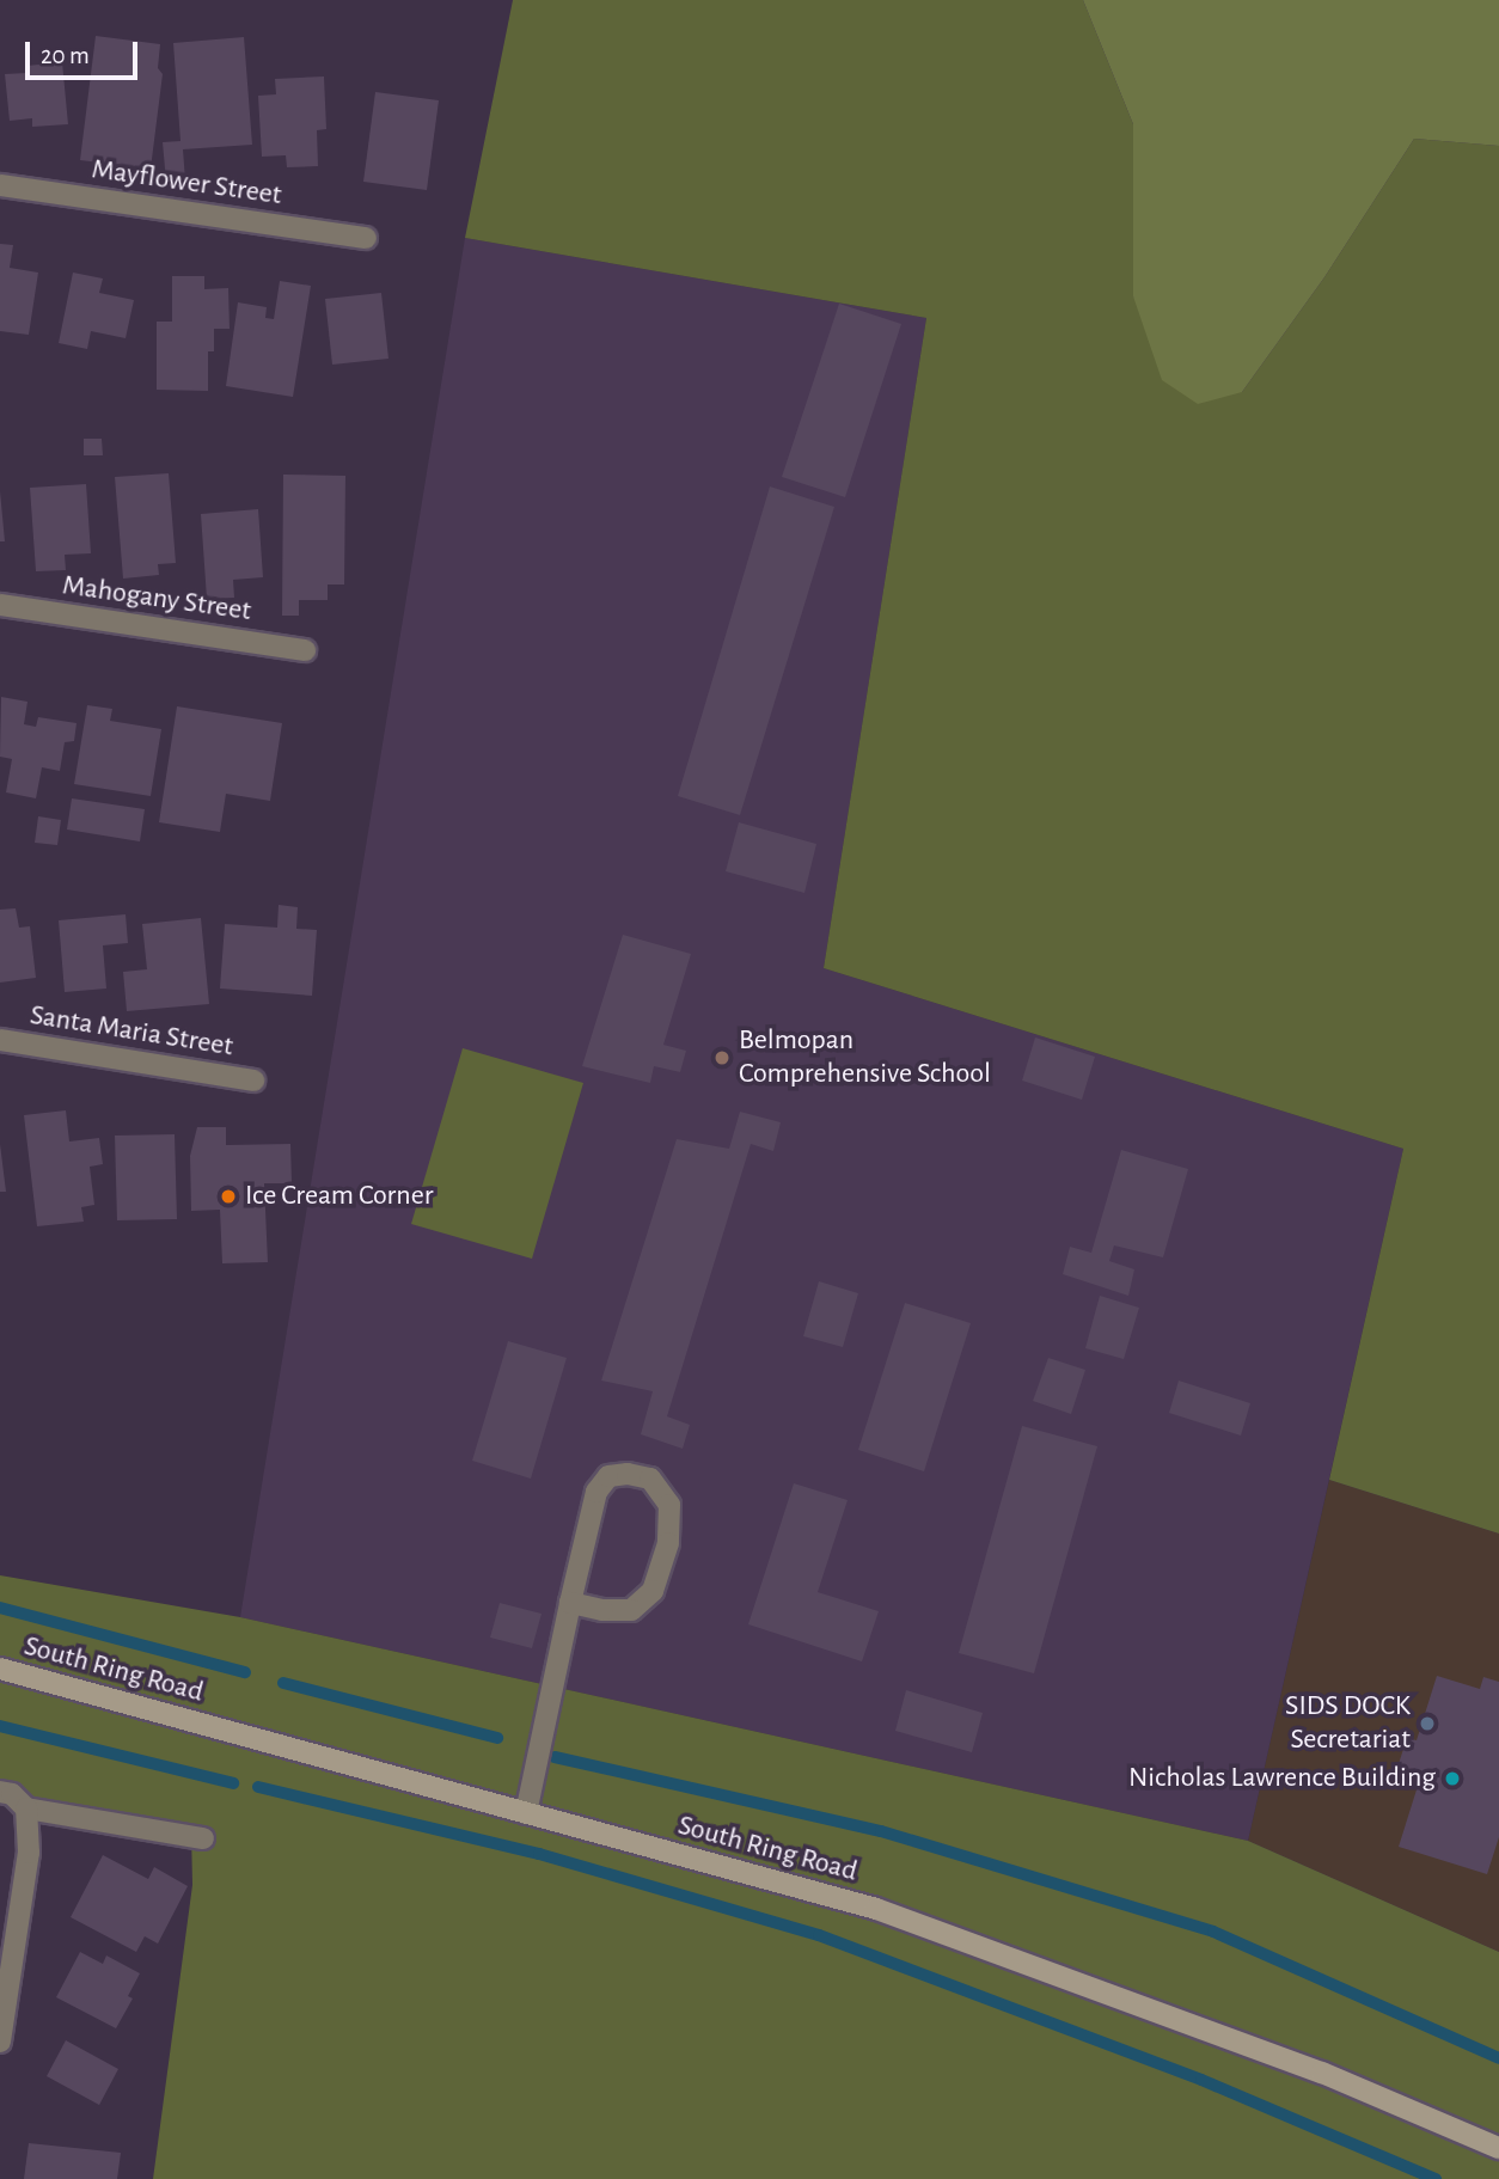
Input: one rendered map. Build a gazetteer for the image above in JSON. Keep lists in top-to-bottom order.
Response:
{
  "streets": {
    "main road": ["South Ring Road"],
    "street": ["Mayflower Street", "Mahogany Street", "Santa Maria Street"]
  },
  "places": [
    "Belmopan Comprehensive School",
    "Ice Cream Corner",
    "SIDS DOCK Secretariat",
    "Nicholas Lawrence Building"
  ],
  "scale_bar": "20 m"
}
